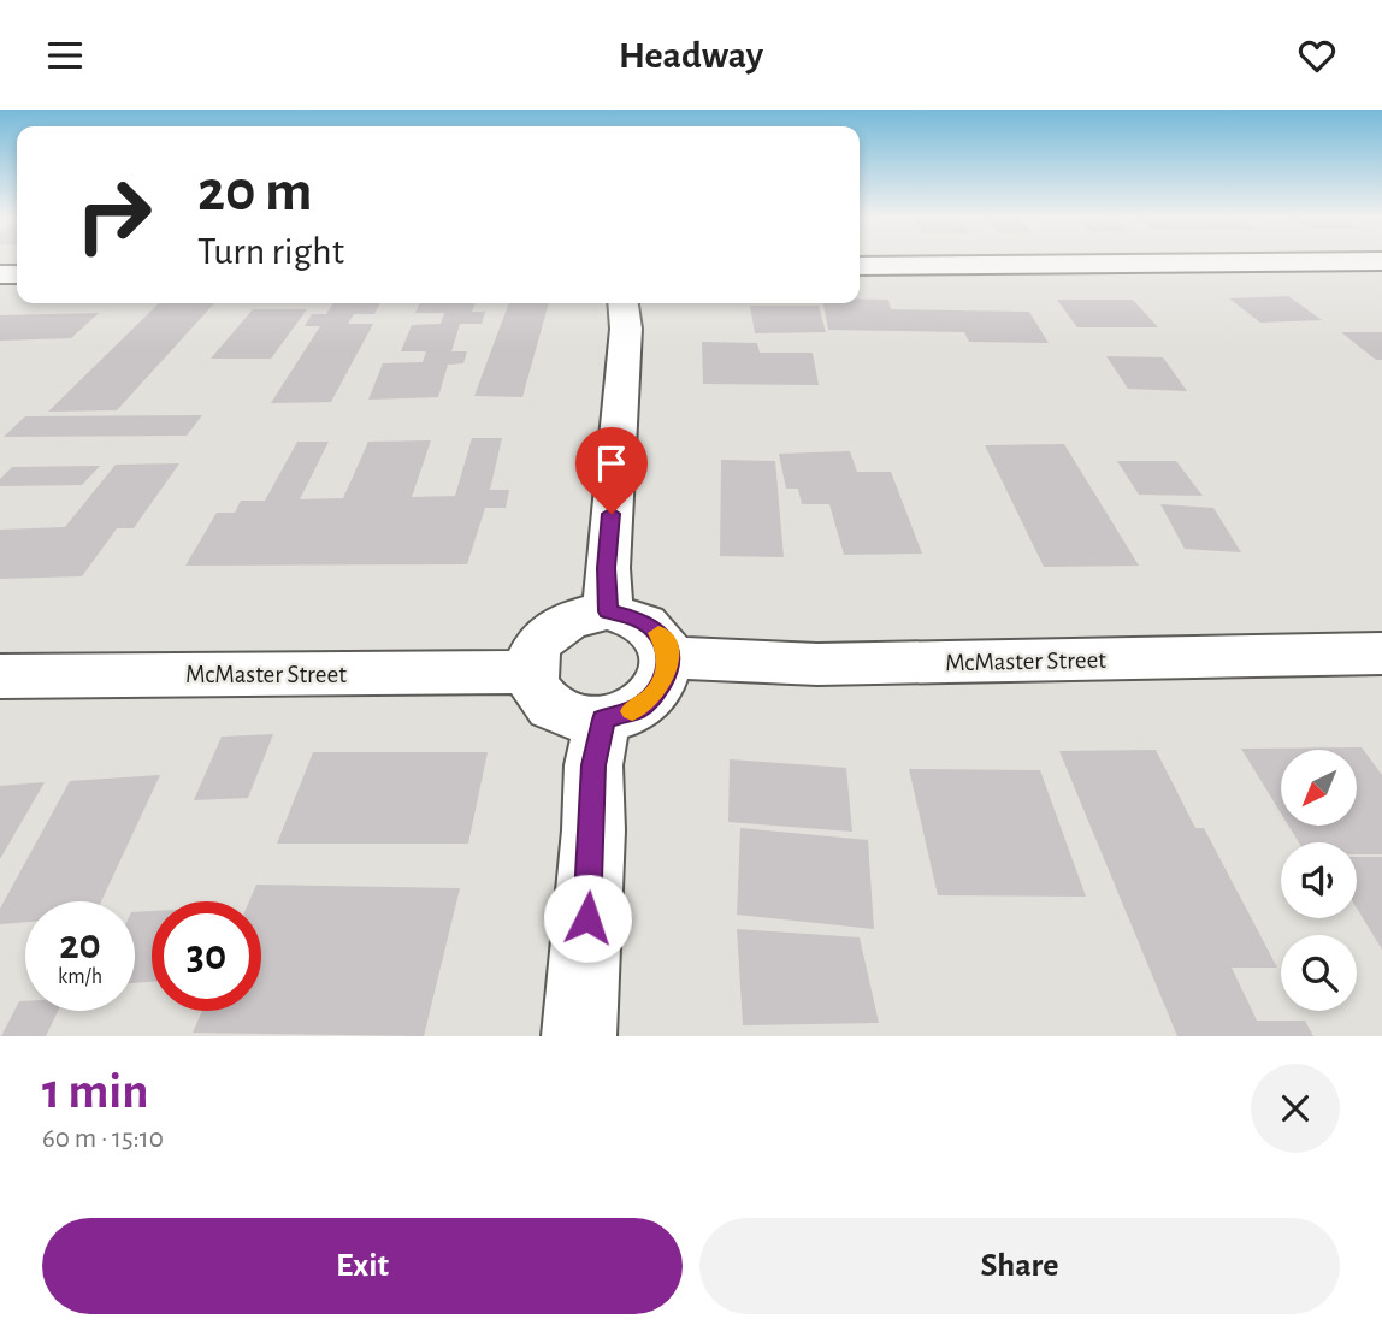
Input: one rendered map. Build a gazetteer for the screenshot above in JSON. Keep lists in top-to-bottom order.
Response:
{
  "streets": {
    "street": ["McMaster Street"]
  },
  "north": "bottom left",
  "page": {
    "header": "Headway",
    "turn": ["20 m", "Turn right"],
    "speed": "20 km/h",
    "limit": "30",
    "heading": ["1 min", "60 m · 15:10"],
    "buttons": ["Exit", "Share"]
  }
}
